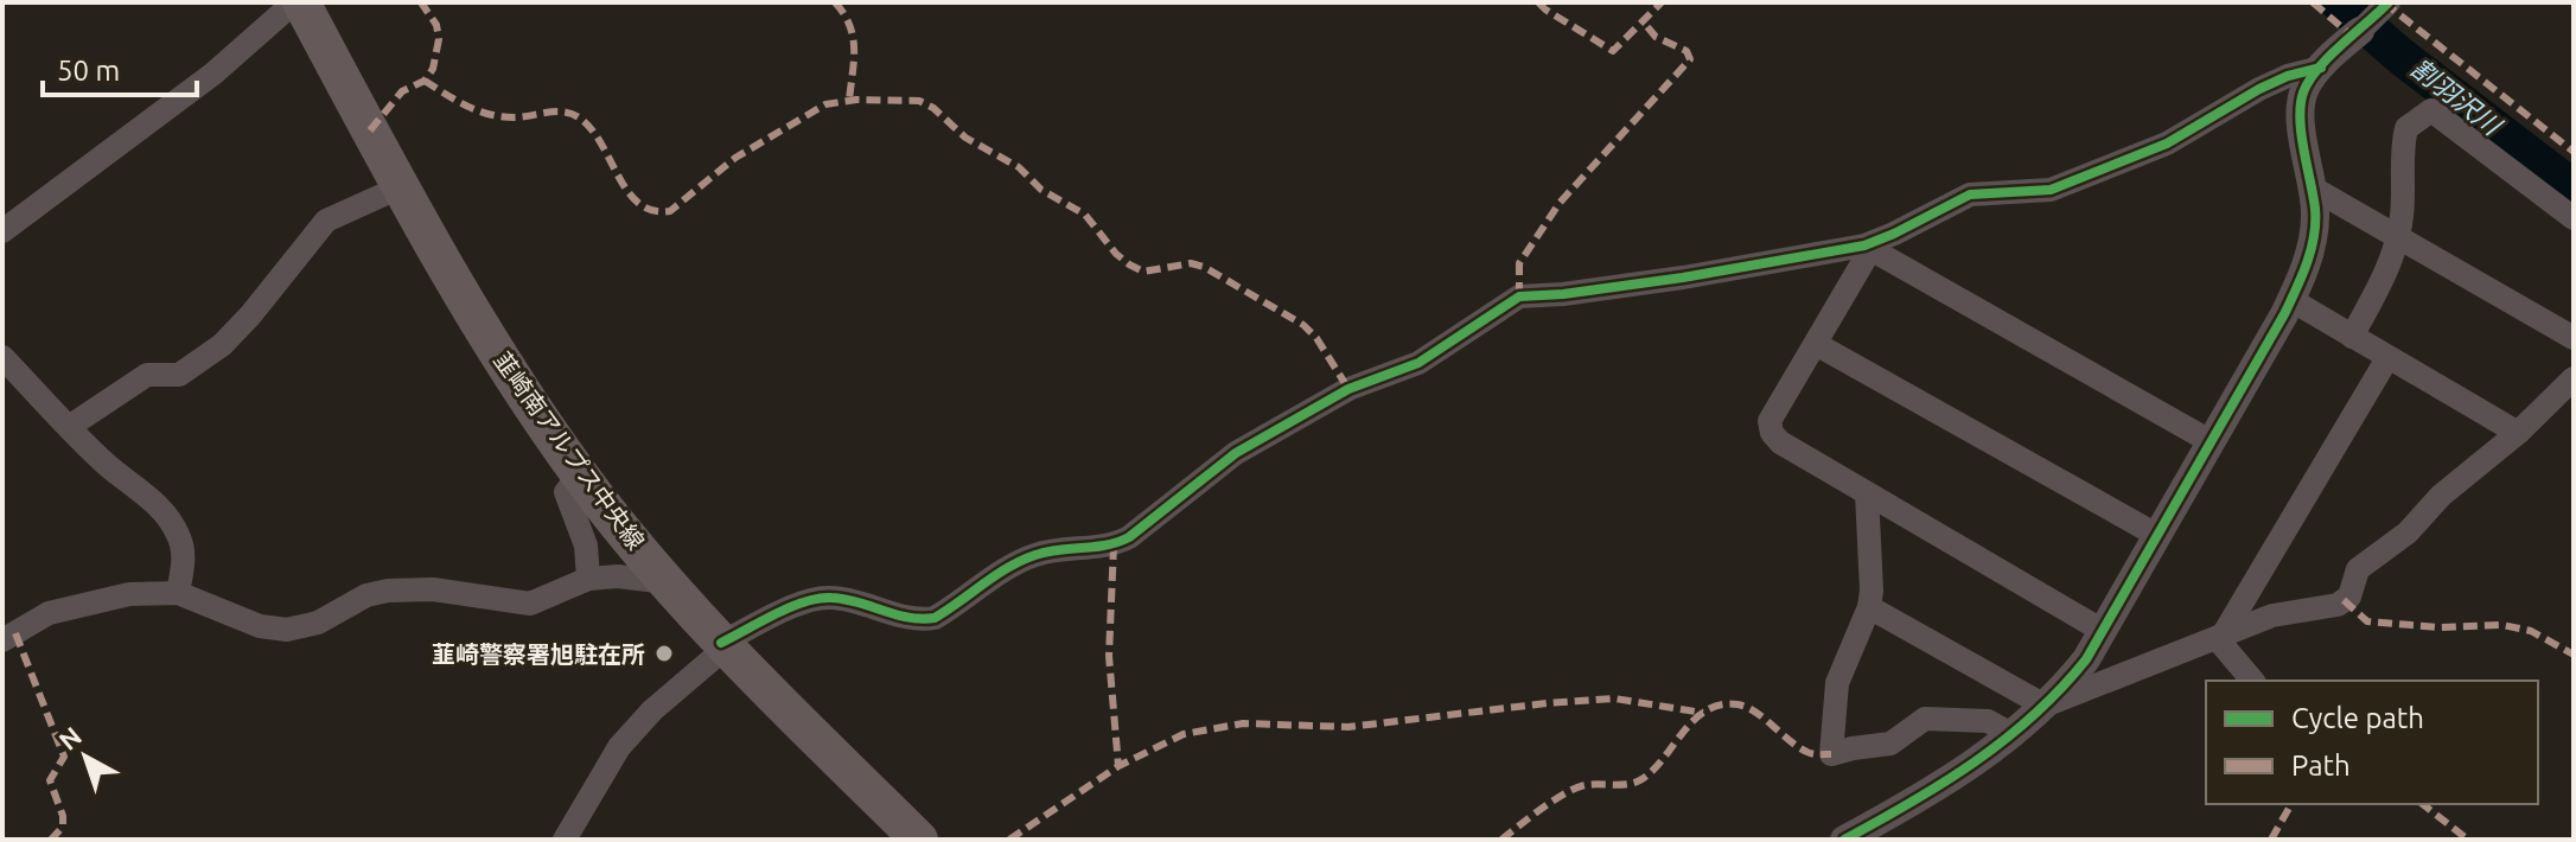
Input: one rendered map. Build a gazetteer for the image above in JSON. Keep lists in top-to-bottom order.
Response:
{
  "streets": {
    "main road": ["韮崎南アルプス中央線"]
  },
  "water": ["割羽沢川"],
  "places": ["韮崎警察署旭駐在所"],
  "legend": ["Cycle path", "Path"],
  "scale_bar": "50 m",
  "north": "top left"
}
